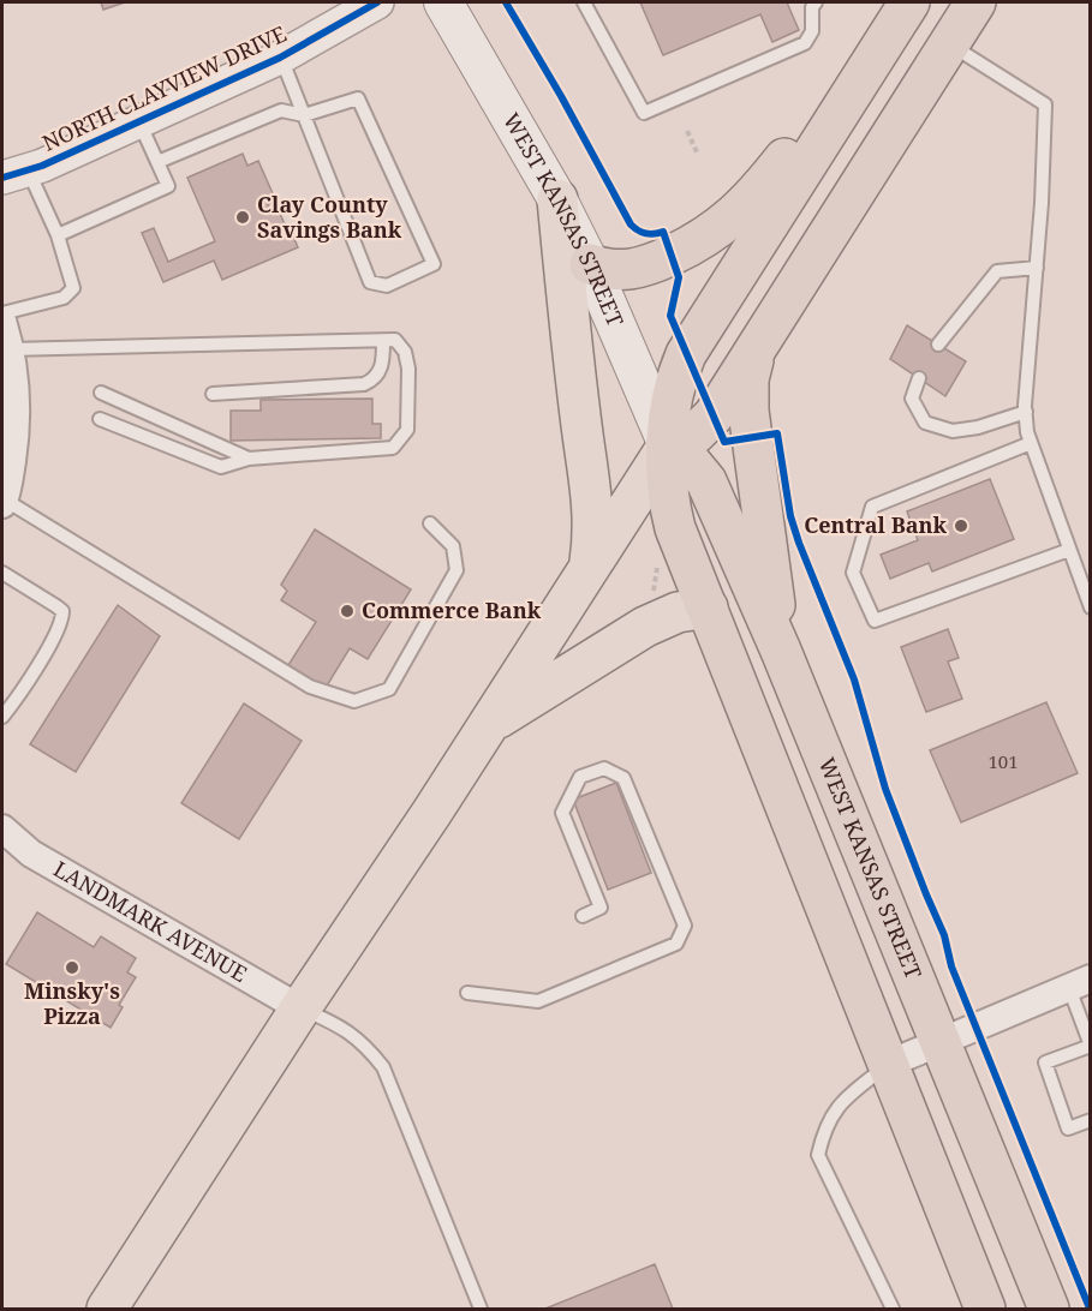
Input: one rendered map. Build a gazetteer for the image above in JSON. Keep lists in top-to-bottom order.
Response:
{
  "streets": {
    "highway": ["WEST KANSAS STREET"],
    "street": ["NORTH CLAYVIEW DRIVE", "LANDMARK AVENUE"]
  },
  "places": [
    "Clay County Savings Bank",
    "Central Bank",
    "Commerce Bank",
    "Minsky's Pizza"
  ],
  "house_numbers": ["101"]
}
